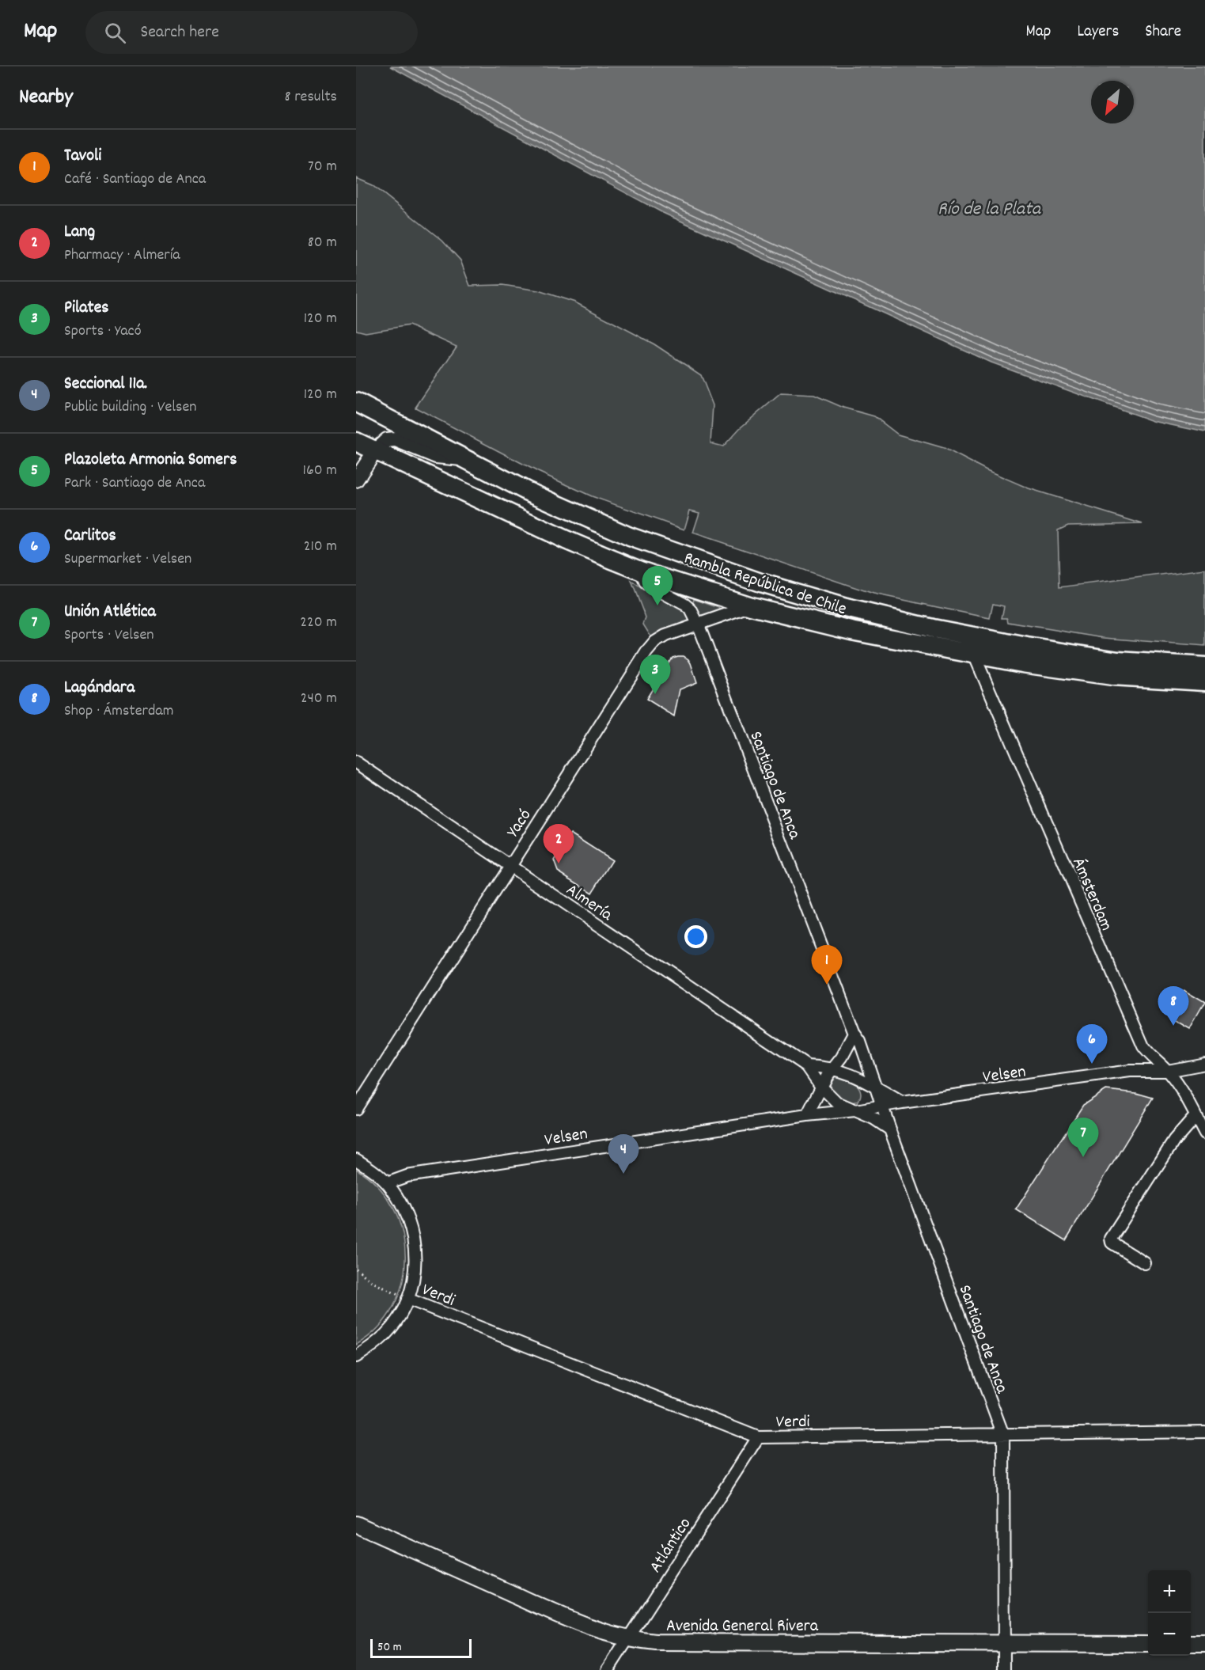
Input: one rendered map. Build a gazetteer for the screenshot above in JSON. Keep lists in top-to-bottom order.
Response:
{
  "streets": {
    "main road": ["Rambla República de Chile", "Avenida General Rivera"],
    "street": [
      "Santiago de Anca",
      "Yacó",
      "Ámsterdam",
      "Almería",
      "Velsen",
      "Verdi",
      "Atlántico"
    ]
  },
  "crossings": [
    ["Rambla República de Chile", "Santiago de Anca"],
    ["Rambla República de Chile", "Yacó"],
    ["Rambla República de Chile", "Ámsterdam"],
    ["Santiago de Anca", "Yacó"],
    ["Santiago de Anca", "Almería"],
    ["Santiago de Anca", "Velsen"],
    ["Santiago de Anca", "Verdi"],
    ["Santiago de Anca", "Avenida General Rivera"],
    ["Yacó", "Almería"],
    ["Ámsterdam", "Velsen"],
    ["Almería", "Velsen"],
    ["Velsen", "Verdi"],
    ["Verdi", "Atlántico"],
    ["Atlántico", "Avenida General Rivera"]
  ],
  "water": ["Río de la Plata"],
  "scale_bar": "50 m",
  "north": "bottom left",
  "page": {
    "header": "Map",
    "search": "Search here",
    "nav": ["Map", "Layers", "Share"],
    "heading": ["Nearby", "8 results"],
    "list": [
      {
        "mark": "1",
        "name": "Tavoli",
        "note": "Café · Santiago de Anca",
        "value": "70 m"
      },
      {
        "mark": "2",
        "name": "Lang",
        "note": "Pharmacy · Almería",
        "value": "80 m"
      },
      {
        "mark": "3",
        "name": "Pilates",
        "note": "Sports · Yacó",
        "value": "120 m"
      },
      {
        "mark": "4",
        "name": "Seccional 11a.",
        "note": "Public building · Velsen",
        "value": "120 m"
      },
      {
        "mark": "5",
        "name": "Plazoleta Armonia Somers",
        "note": "Park · Santiago de Anca",
        "value": "160 m"
      },
      {
        "mark": "6",
        "name": "Carlitos",
        "note": "Supermarket · Velsen",
        "value": "210 m"
      },
      {
        "mark": "7",
        "name": "Unión Atlética",
        "note": "Sports · Velsen",
        "value": "220 m"
      },
      {
        "mark": "8",
        "name": "Lagándara",
        "note": "Shop · Ámsterdam",
        "value": "240 m"
      }
    ],
    "pins": [
      "5",
      "3",
      "2",
      "1",
      "8",
      "6",
      "7",
      "4"
    ],
    "map_buttons": ["+", "−"],
    "scale": "50 m"
  }
}
